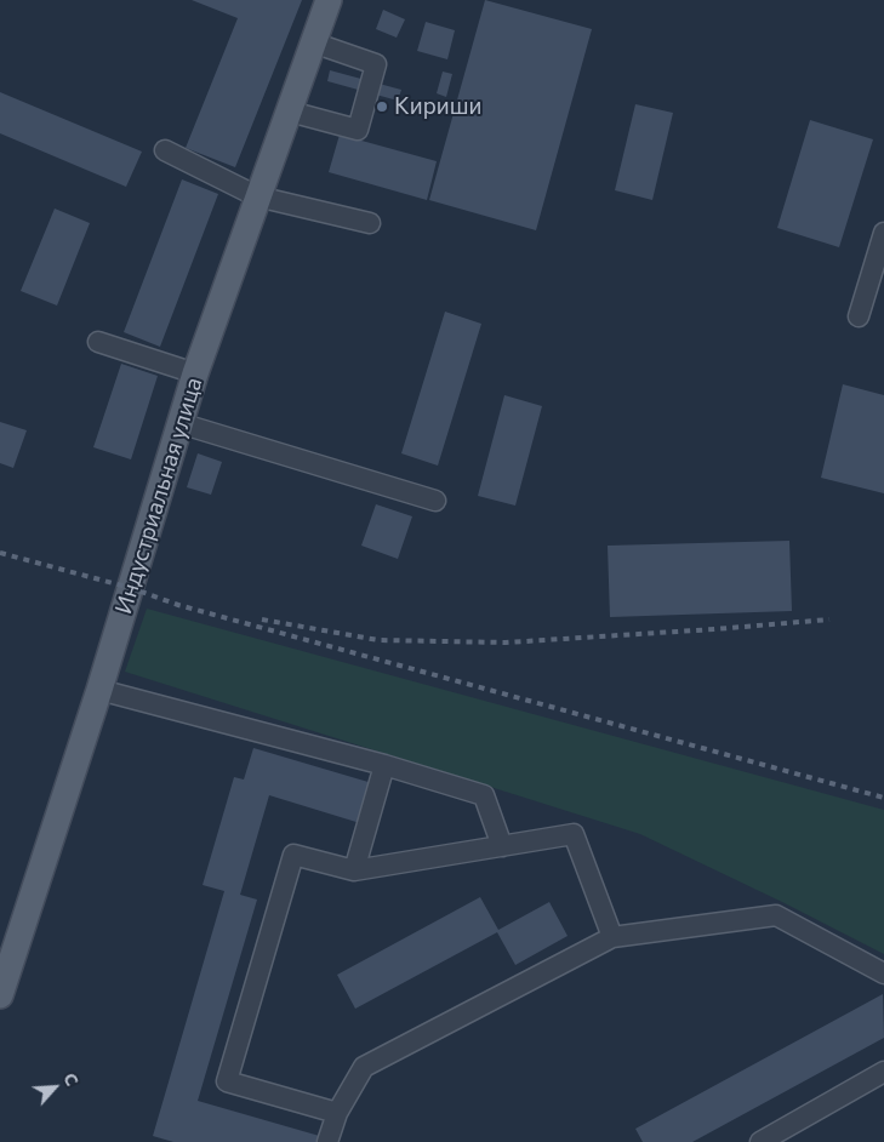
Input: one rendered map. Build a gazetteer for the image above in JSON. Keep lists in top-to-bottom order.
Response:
{
  "streets": {
    "main road": ["Индустриальная улица"]
  },
  "places": ["Кириши"],
  "north": "top right"
}
